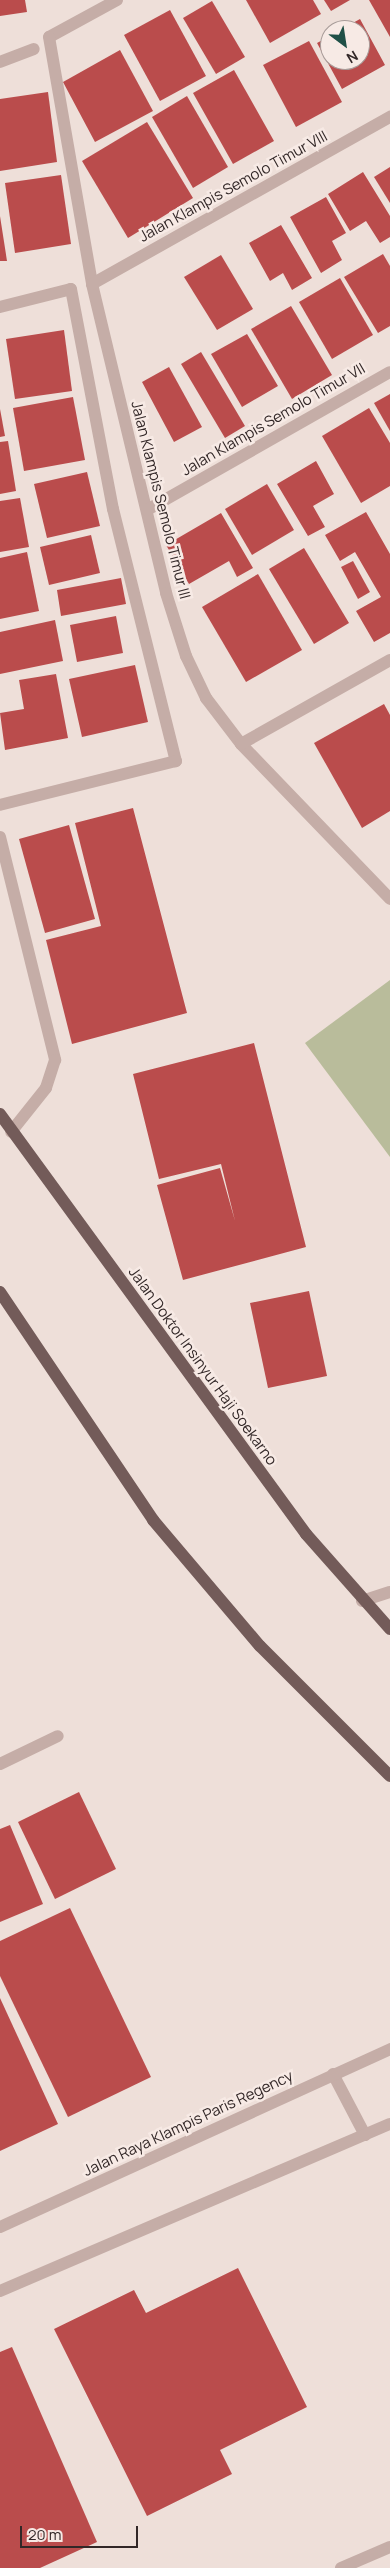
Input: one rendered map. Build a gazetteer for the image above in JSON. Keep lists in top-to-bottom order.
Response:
{
  "streets": {
    "main road": ["Jalan Doktor Insinyur Haji Soekarno"],
    "street": [
      "Jalan Klampis Semolo Timur VIII",
      "Jalan Klampis Semolo Timur VII",
      "Jalan Klampis Semolo Timur III",
      "Jalan Raya Klampis Paris Regency"
    ]
  },
  "crossings": [
    ["Jalan Klampis Semolo Timur VIII", "Jalan Klampis Semolo Timur III"],
    ["Jalan Klampis Semolo Timur VII", "Jalan Klampis Semolo Timur III"]
  ],
  "scale_bar": "20 m",
  "north": "bottom right"
}
